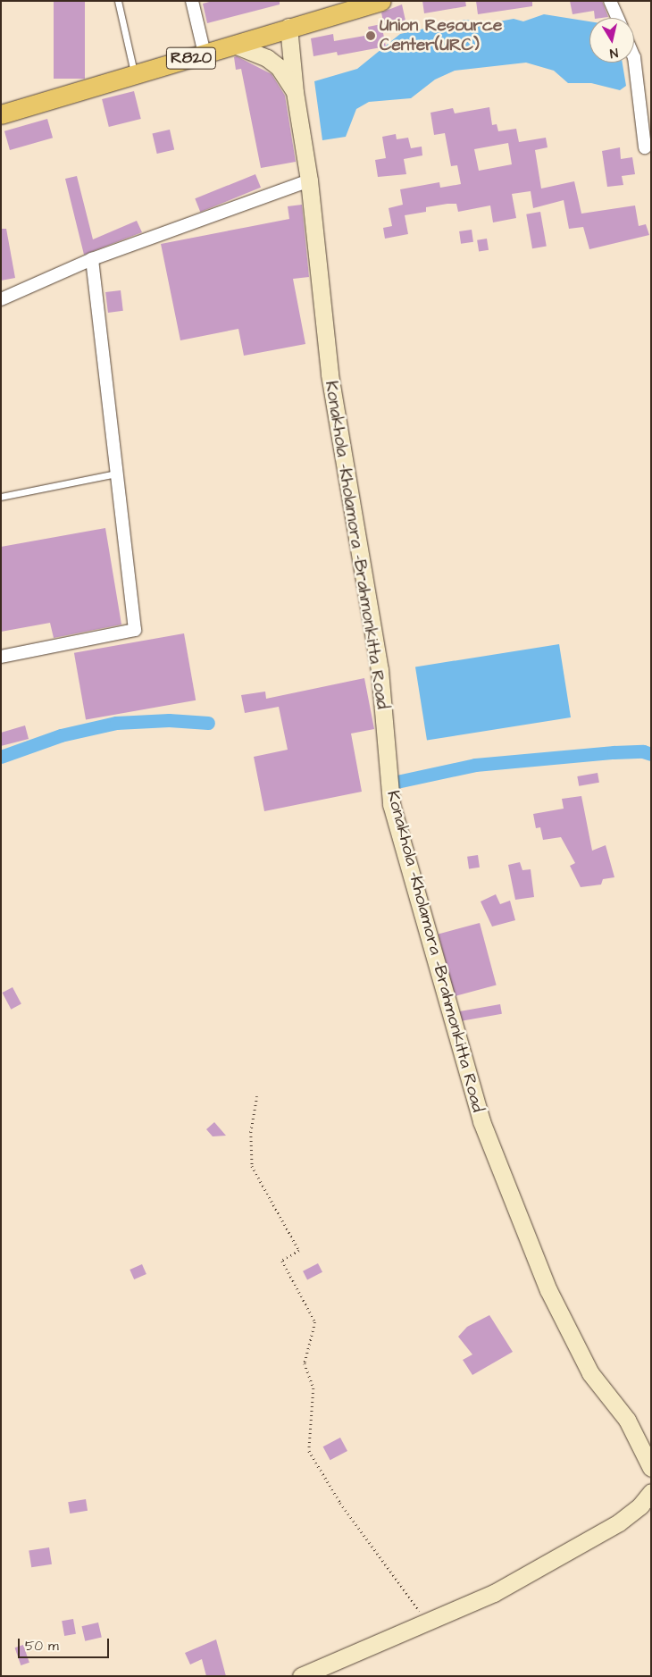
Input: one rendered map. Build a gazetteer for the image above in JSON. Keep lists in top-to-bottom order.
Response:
{
  "streets": {
    "main road": ["R820", "Konakhola -Kholamora -Brahmonkitta Road"]
  },
  "crossings": [
    ["R820", "Konakhola -Kholamora -Brahmonkitta Road"]
  ],
  "places": ["Union Resource Center(URC)"],
  "scale_bar": "50 m",
  "north": "bottom"
}
